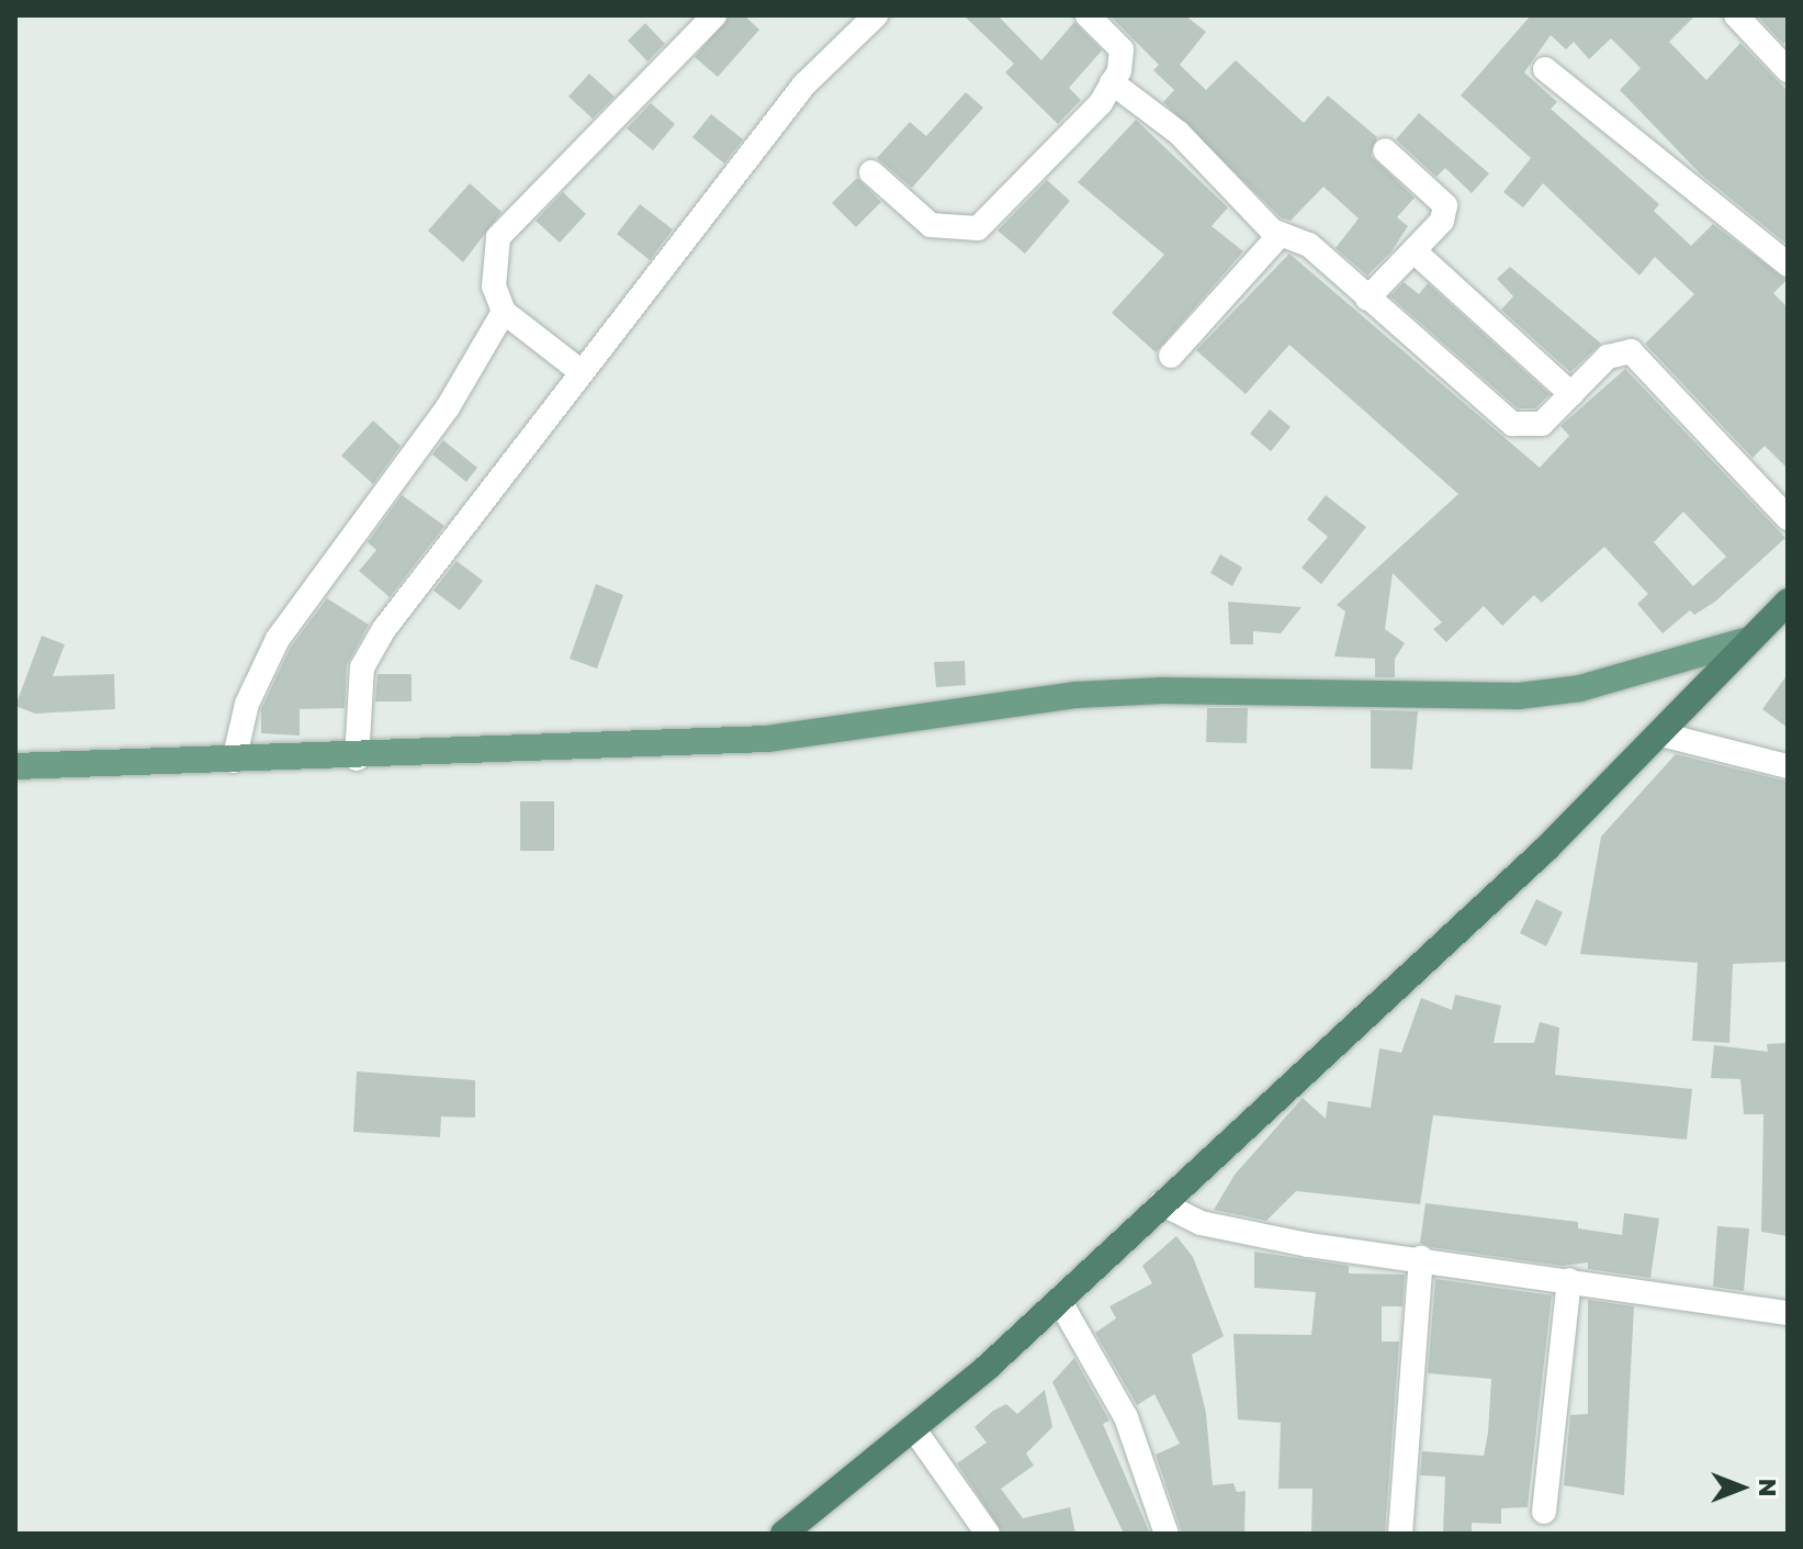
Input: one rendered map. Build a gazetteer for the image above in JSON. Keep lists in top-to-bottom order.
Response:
{
  "north": "right"
}
